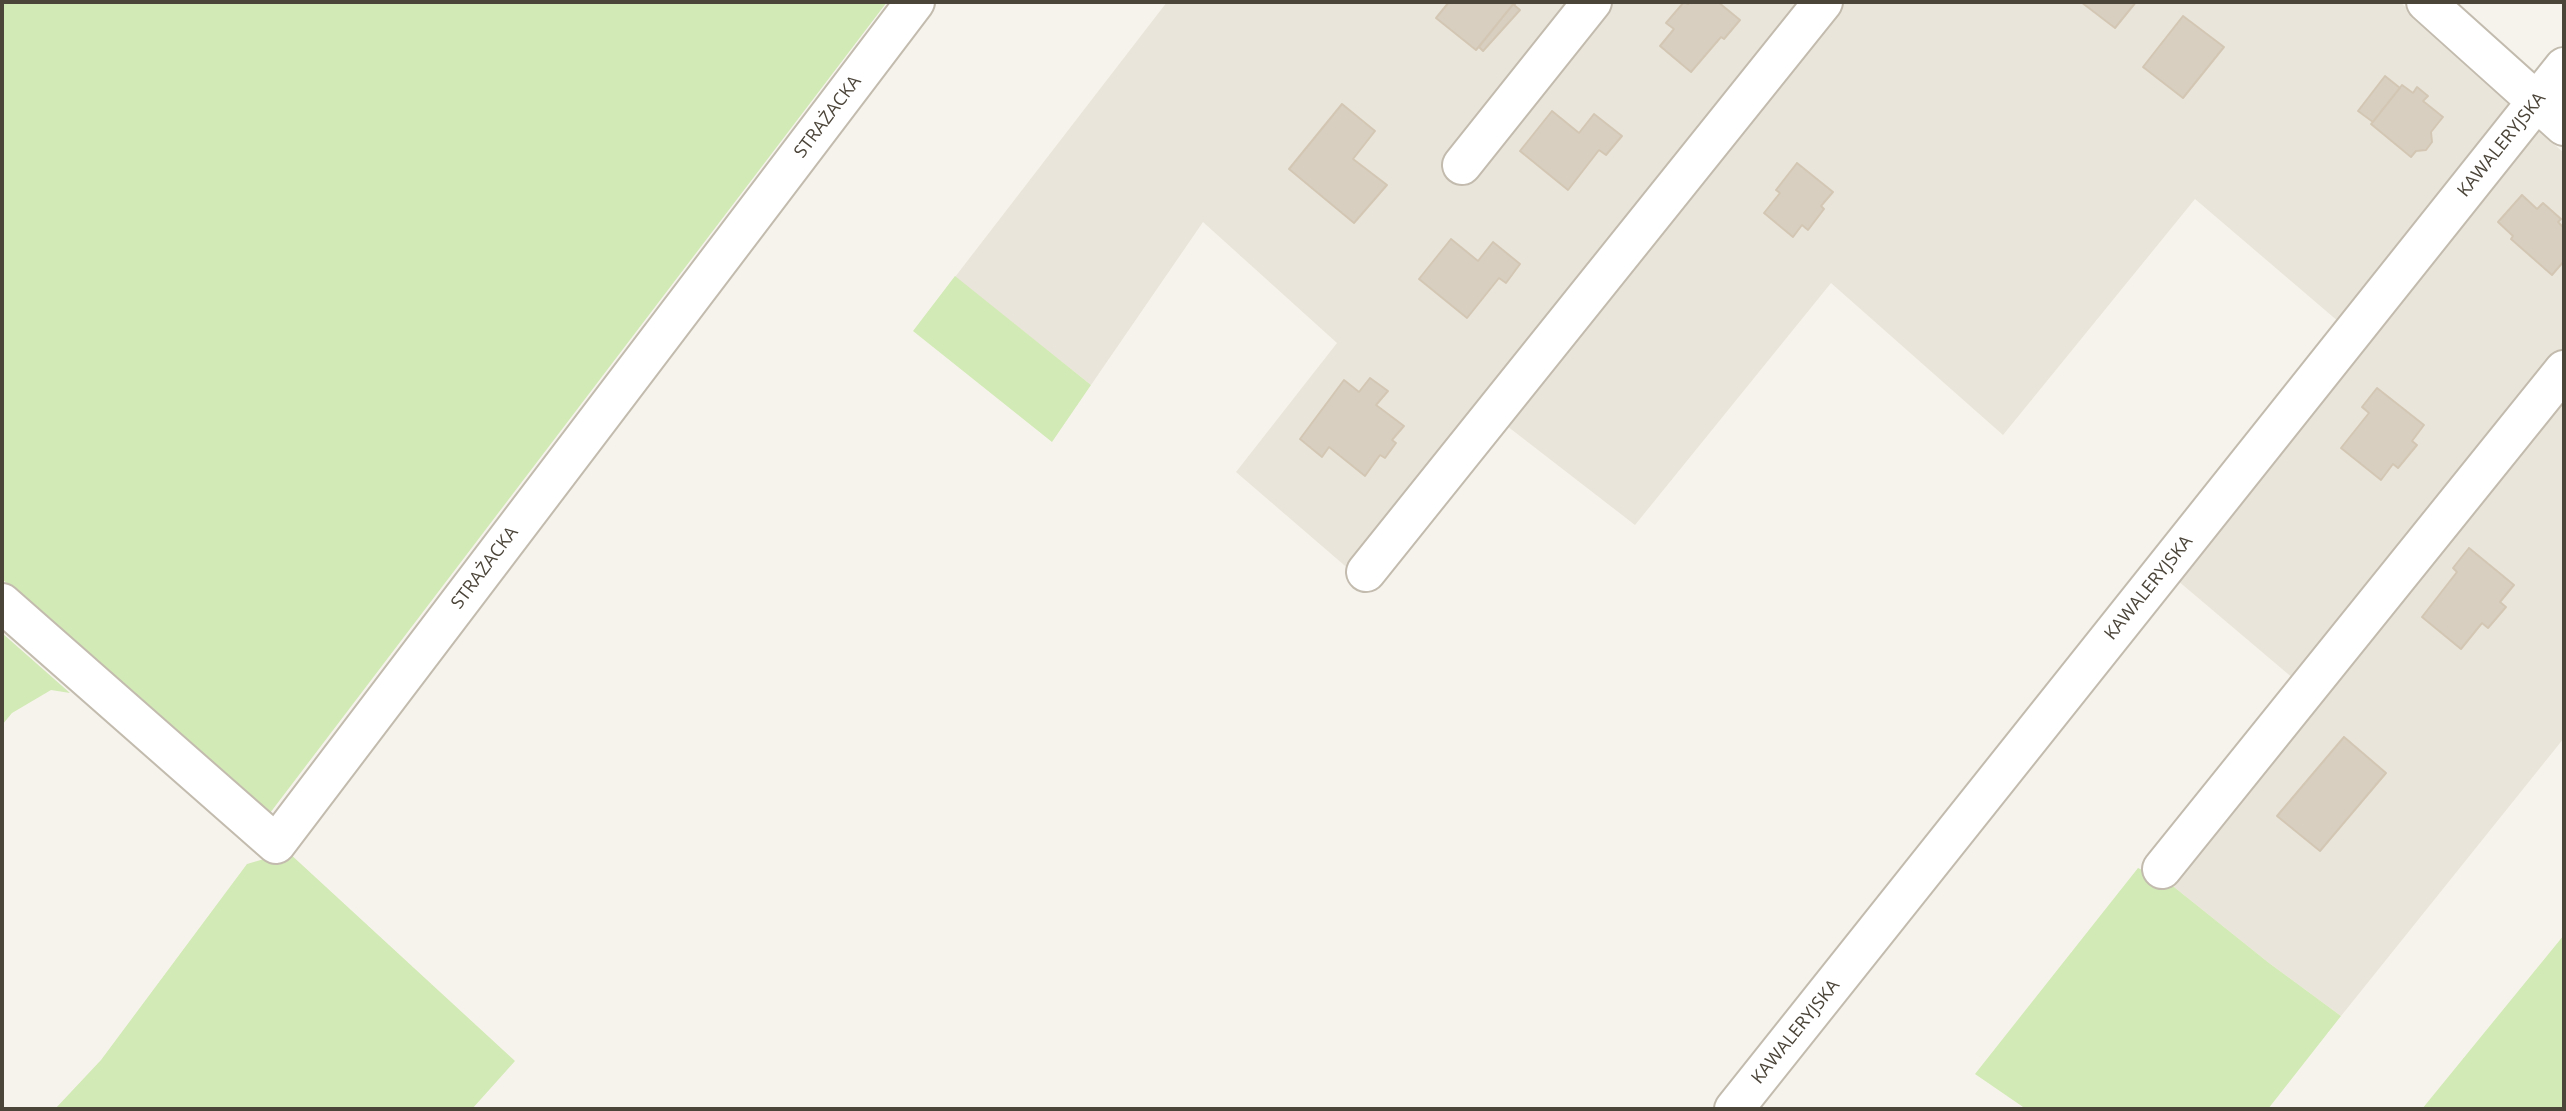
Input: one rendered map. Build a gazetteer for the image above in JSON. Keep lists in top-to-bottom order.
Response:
{
  "streets": {
    "street": ["STRAŻACKA", "KAWALERYJSKA"]
  }
}
